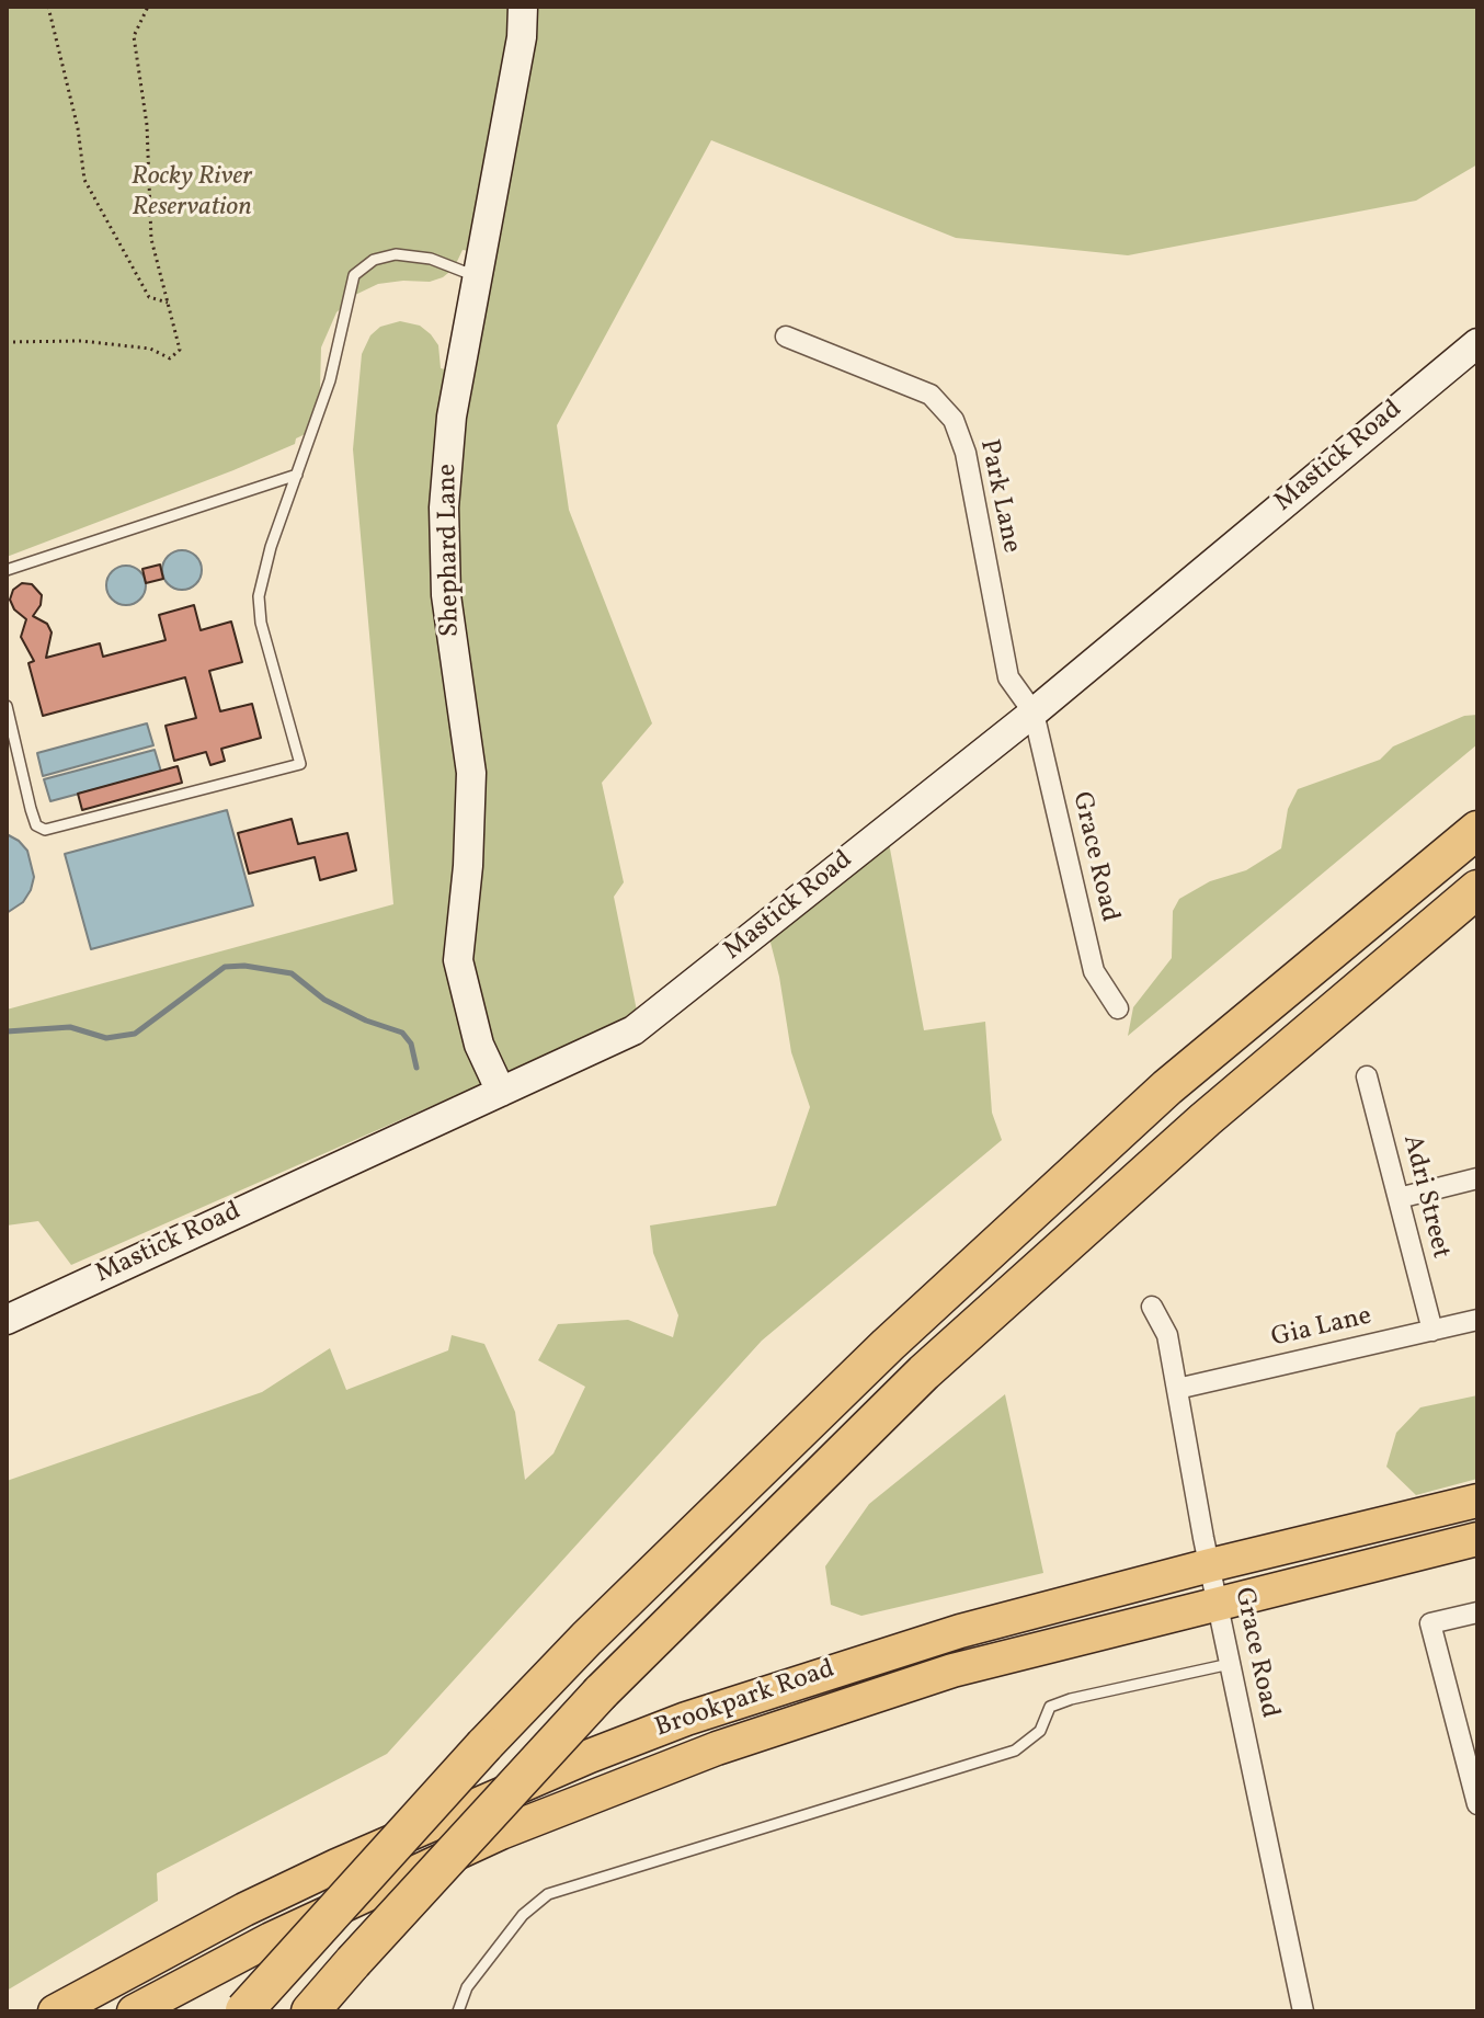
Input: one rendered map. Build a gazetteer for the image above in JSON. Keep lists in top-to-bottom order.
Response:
{
  "streets": {
    "main road": ["Brookpark Road"],
    "street": [
      "Mastick Road",
      "Park Lane",
      "Shephard Lane",
      "Grace Road",
      "Adri Street",
      "Gia Lane"
    ]
  },
  "crossings": [
    ["Mastick Road", "Park Lane"],
    ["Mastick Road", "Shephard Lane"],
    ["Mastick Road", "Grace Road"],
    ["Park Lane", "Grace Road"],
    ["Grace Road", "Gia Lane"],
    ["Grace Road", "Brookpark Road"],
    ["Adri Street", "Gia Lane"]
  ],
  "parks": ["Rocky River Reservation"]
}
